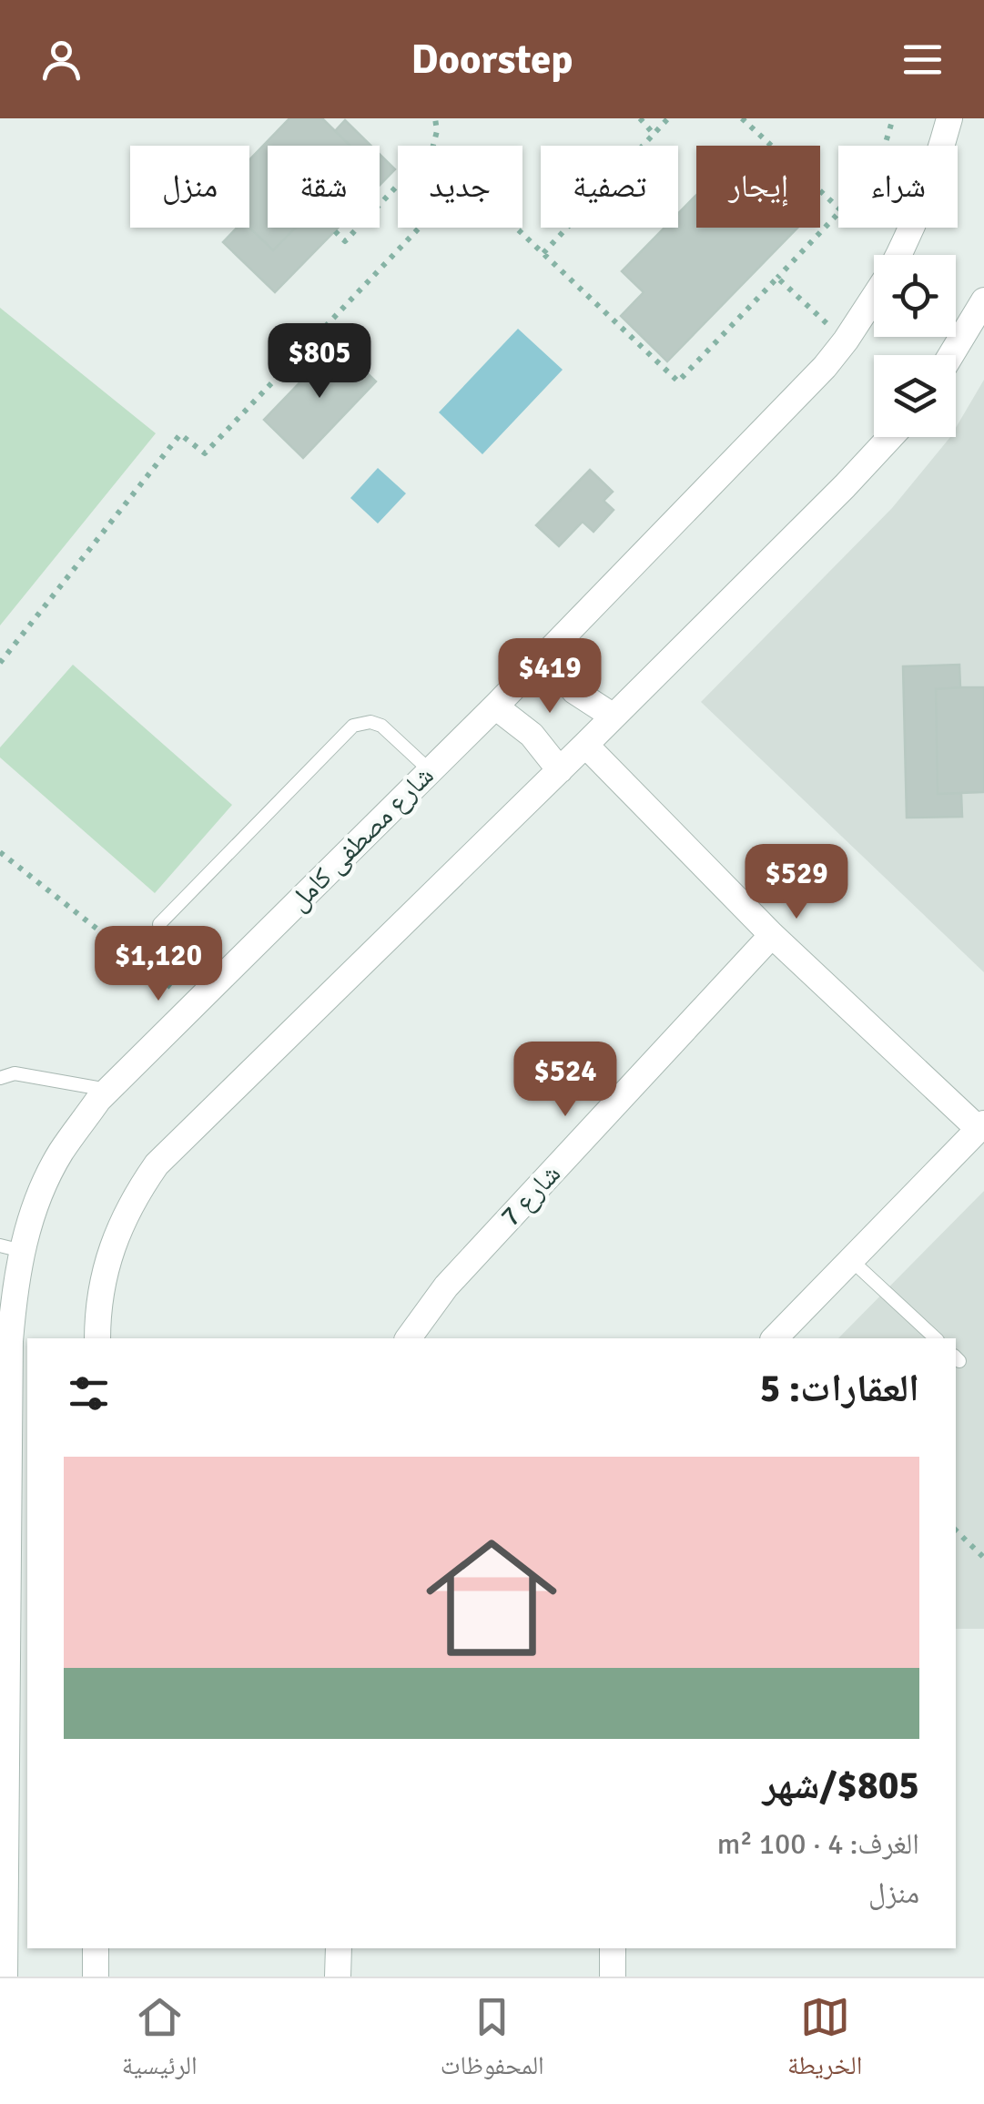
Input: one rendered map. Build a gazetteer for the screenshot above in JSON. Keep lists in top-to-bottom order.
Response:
{
  "streets": {
    "street": ["شارع مصطفى كامل", "شارع 7"]
  },
  "page": {
    "header": "Doorstep",
    "chip": [
      "شراء",
      "إيجار",
      "تصفية",
      "جديد",
      "شقة",
      "منزل"
    ],
    "price": [
      "$805",
      "$419",
      "$529",
      "$1,120",
      "$524"
    ],
    "heading": "العقارات: 5",
    "list": [
      {
        "name": "$805/شهر",
        "note": "الغرف: 4 · 100 m² · منزل"
      }
    ],
    "tabs": ["الخريطة", "المحفوظات", "الرئيسية"]
  }
}
